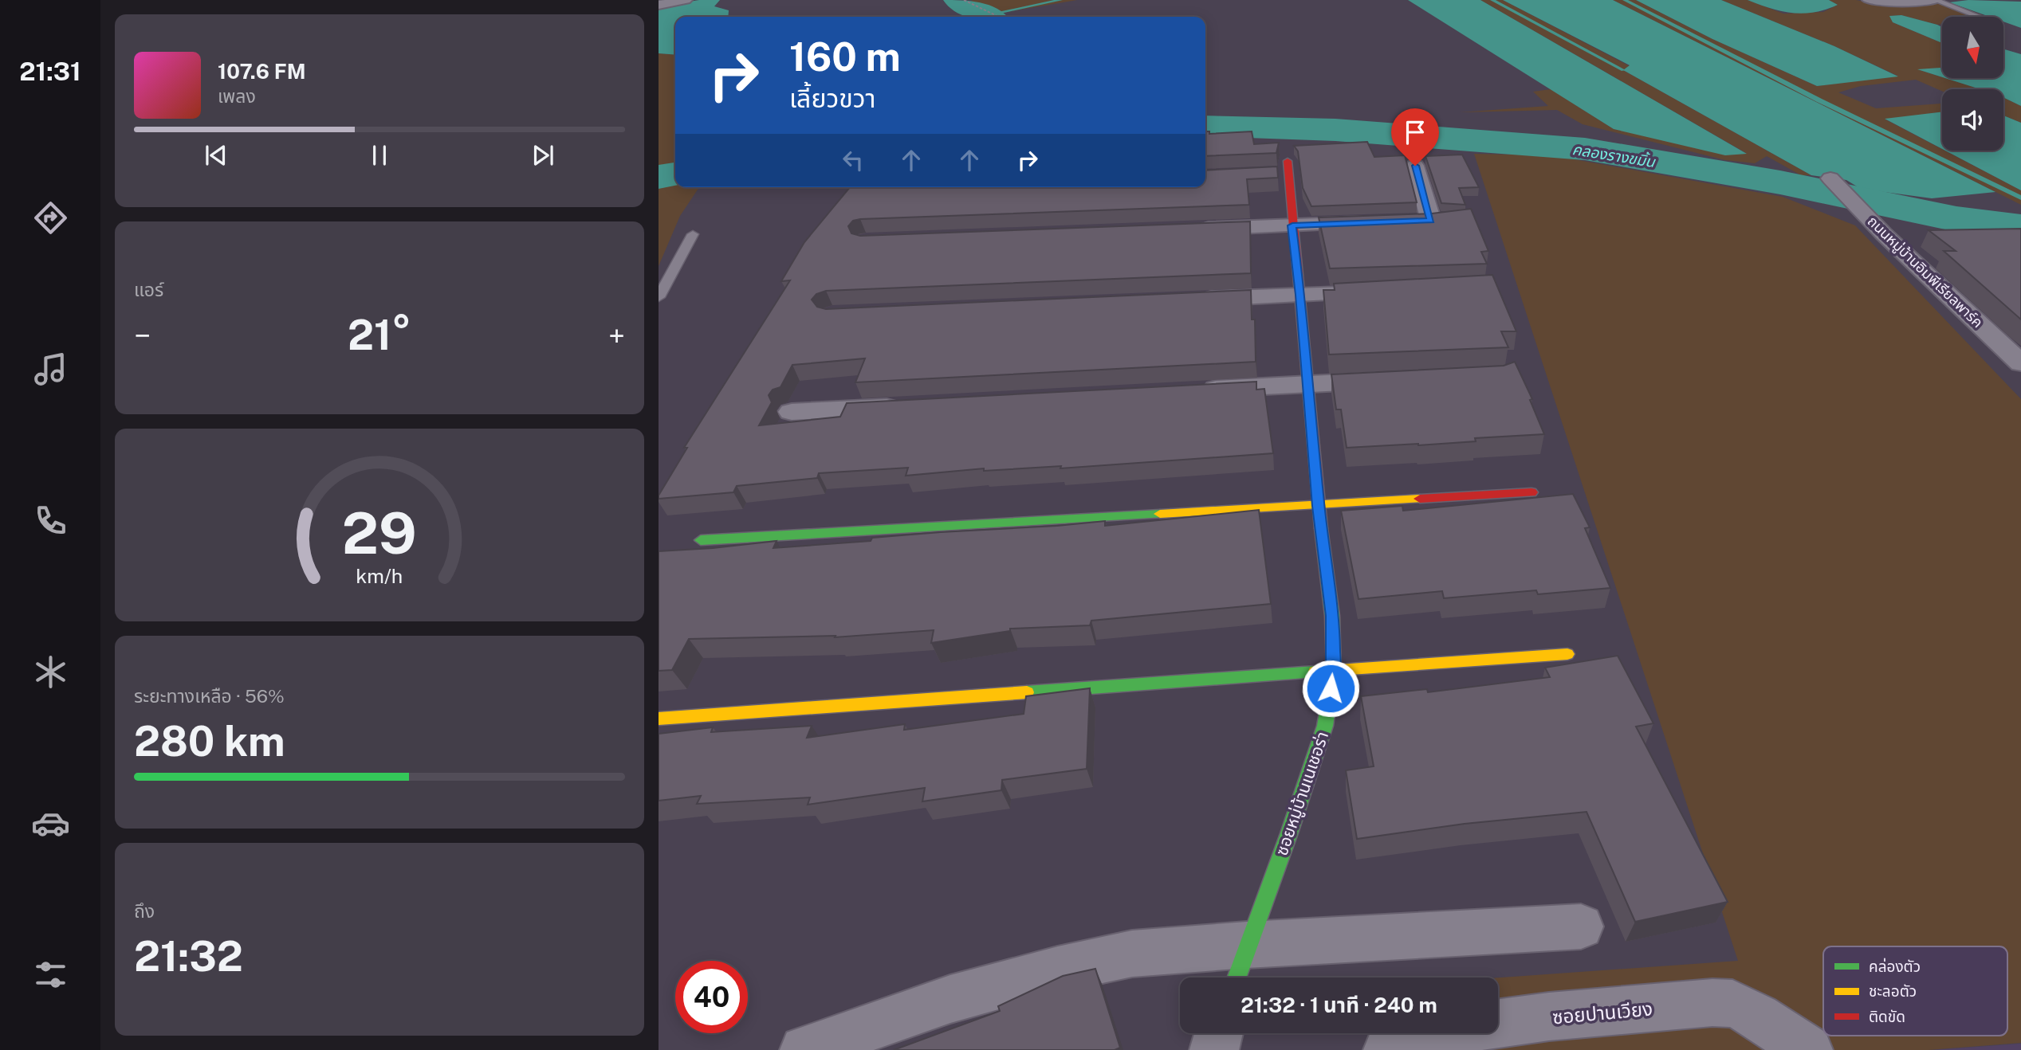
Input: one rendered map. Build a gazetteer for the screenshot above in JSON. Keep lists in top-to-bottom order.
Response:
{
  "streets": {
    "street": ["ถนนหมู่บ้านอิมพีเรียลพาร์ค", "ซอยหมู่บ้านเนเชอร่า", "ซอยปานเวียง"]
  },
  "water": ["คลองรางขมิ้น"],
  "legend": ["คล่องตัว", "ชะลอตัว", "ติดขัด"],
  "north": "bottom",
  "page": {
    "tabs": "21:31",
    "turn": ["160 m", "เลี้ยวขวา"],
    "song": ["107.6 FM", "เพลง"],
    "tile": [
      "แอร์",
      ["ระยะทางเหลือ · 56%", "280 km"],
      ["ถึง", "21:32"]
    ],
    "heat": ["−", "21°", "+"],
    "limit": "40",
    "trip": "21:32 · 1 นาที · 240 m",
    "gauge": ["29", "km/h"]
  }
}
